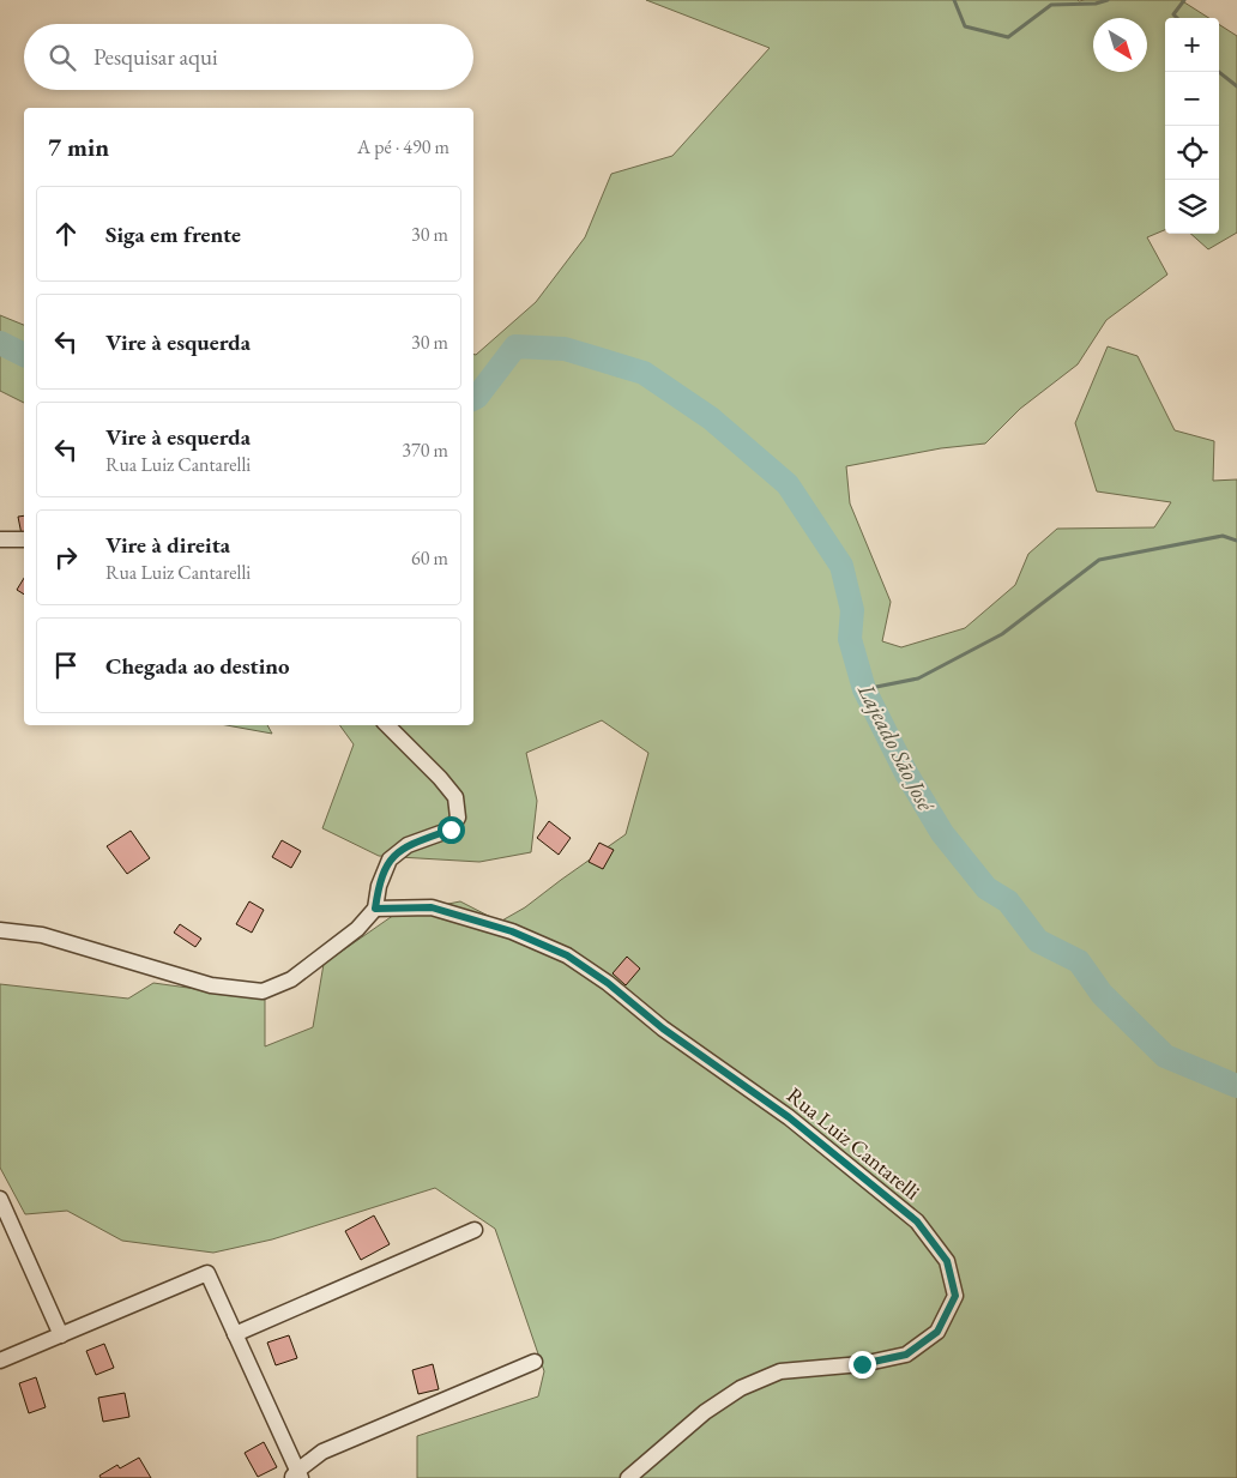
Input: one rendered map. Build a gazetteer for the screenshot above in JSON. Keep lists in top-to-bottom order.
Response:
{
  "streets": {
    "street": ["Rua Luiz Cantarelli"]
  },
  "water": ["Lajeado São José"],
  "north": "bottom right",
  "page": {
    "map_buttons": ["+", "−"],
    "search": "Pesquisar aqui",
    "heading": ["7 min", "A pé · 490 m"],
    "list": [
      ["Siga em frente", "30 m"],
      ["Vire à esquerda", "30 m"],
      ["Vire à esquerda", "Rua Luiz Cantarelli", "370 m"],
      ["Vire à direita", "Rua Luiz Cantarelli", "60 m"],
      "Chegada ao destino"
    ]
  }
}
